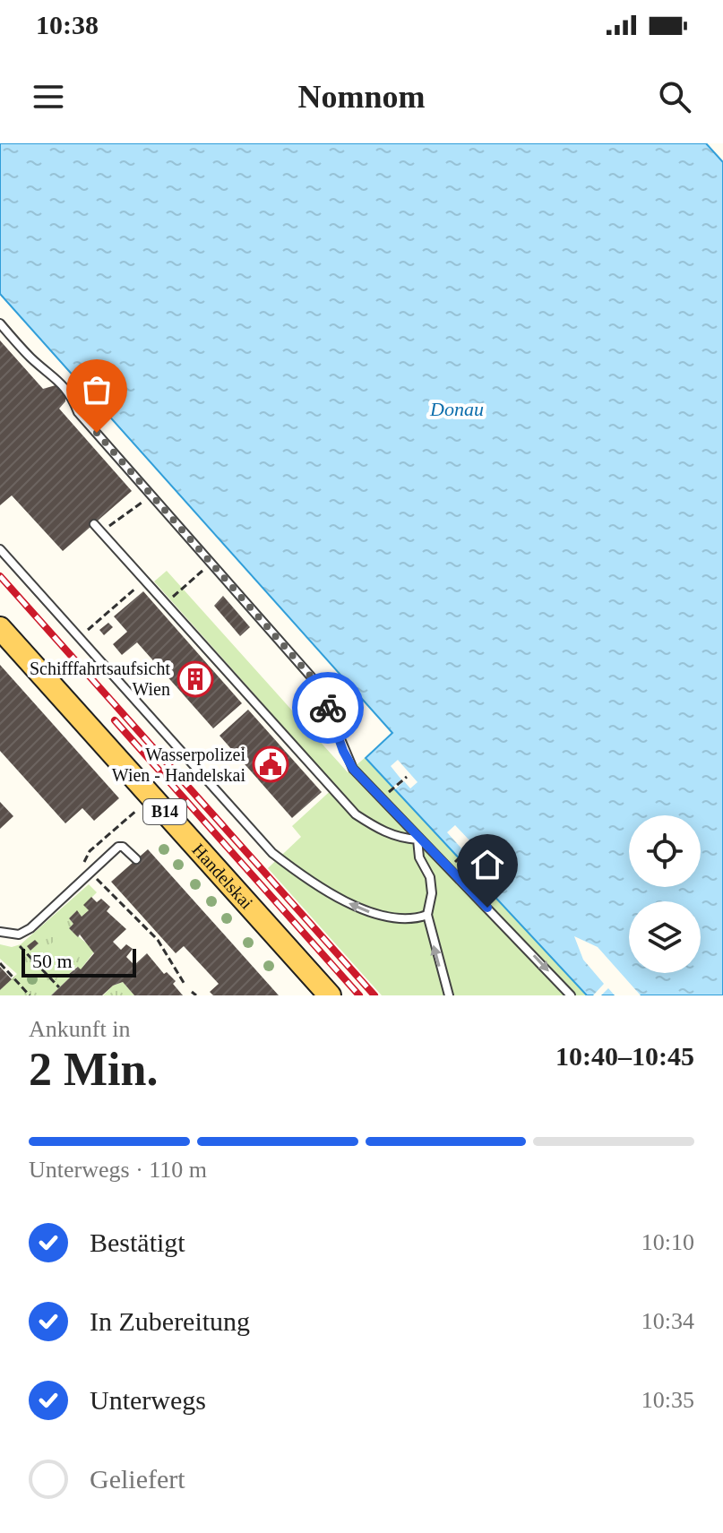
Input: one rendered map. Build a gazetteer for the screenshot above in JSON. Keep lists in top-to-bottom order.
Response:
{
  "streets": {
    "main road": ["B14", "Handelskai"]
  },
  "water": ["Donau"],
  "places": {
    "building": ["Schifffahrtsaufsicht Wien"],
    "public building": ["Wasserpolizei Wien - Handelskai"]
  },
  "scale_bar": "50 m",
  "page": {
    "status": "10:38",
    "header": "Nomnom",
    "scale": "50 m",
    "heading": ["2 Min.", "Ankunft in", "10:40–10:45"],
    "bar": "Unterwegs · 110 m",
    "list": [
      ["Bestätigt", "10:10"],
      ["In Zubereitung", "10:34"],
      ["Unterwegs", "10:35"],
      "Geliefert"
    ]
  }
}
